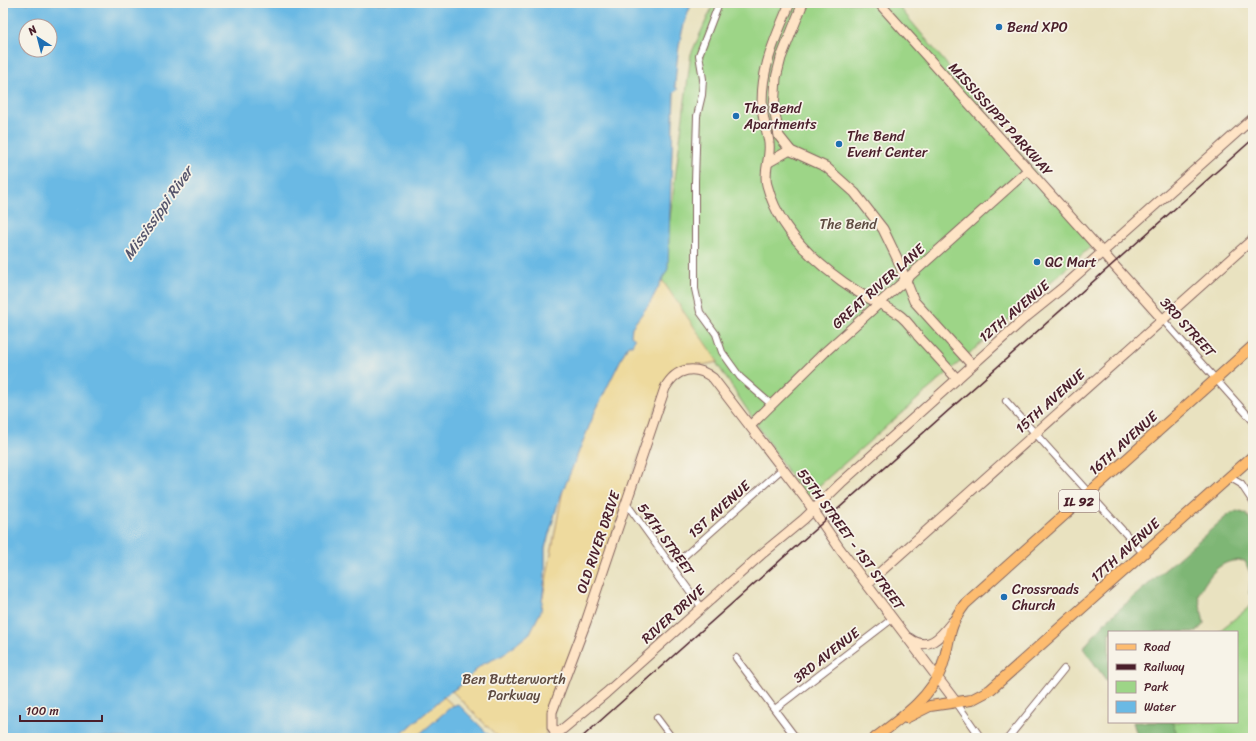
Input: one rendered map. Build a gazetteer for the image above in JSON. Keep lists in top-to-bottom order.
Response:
{
  "streets": {
    "main road": ["16TH AVENUE", "IL 92", "17TH AVENUE"],
    "street": [
      "MISSISSIPPI PARKWAY",
      "GREAT RIVER LANE",
      "12TH AVENUE",
      "3RD STREET",
      "15TH AVENUE",
      "1ST AVENUE",
      "54TH STREET",
      "55TH STREET - 1ST STREET",
      "OLD RIVER DRIVE",
      "RIVER DRIVE",
      "3RD AVENUE"
    ]
  },
  "crossings": [
    ["MISSISSIPPI PARKWAY", "GREAT RIVER LANE"],
    ["MISSISSIPPI PARKWAY", "12TH AVENUE"],
    ["MISSISSIPPI PARKWAY", "3RD STREET"],
    ["GREAT RIVER LANE", "55TH STREET - 1ST STREET"],
    ["12TH AVENUE", "3RD STREET"],
    ["12TH AVENUE", "55TH STREET - 1ST STREET"],
    ["12TH AVENUE", "RIVER DRIVE"],
    ["3RD STREET", "15TH AVENUE"],
    ["3RD STREET", "16TH AVENUE"],
    ["15TH AVENUE", "55TH STREET - 1ST STREET"],
    ["16TH AVENUE", "IL 92"],
    ["16TH AVENUE", "55TH STREET - 1ST STREET"],
    ["IL 92", "55TH STREET - 1ST STREET"],
    ["IL 92", "17TH AVENUE"],
    ["1ST AVENUE", "54TH STREET"],
    ["1ST AVENUE", "55TH STREET - 1ST STREET"],
    ["54TH STREET", "OLD RIVER DRIVE"],
    ["54TH STREET", "RIVER DRIVE"],
    ["55TH STREET - 1ST STREET", "OLD RIVER DRIVE"],
    ["55TH STREET - 1ST STREET", "17TH AVENUE"],
    ["55TH STREET - 1ST STREET", "RIVER DRIVE"],
    ["55TH STREET - 1ST STREET", "3RD AVENUE"],
    ["OLD RIVER DRIVE", "RIVER DRIVE"]
  ],
  "water": ["Mississippi River"],
  "parks": ["The Bend", "Ben Butterworth Parkway"],
  "places": [
    "Bend XPO",
    "The Bend Apartments",
    "The Bend Event Center",
    "QC Mart",
    "Crossroads Church"
  ],
  "legend": [
    "Road",
    "Railway",
    "Park",
    "Water"
  ],
  "scale_bar": "100 m",
  "north": "top left"
}
